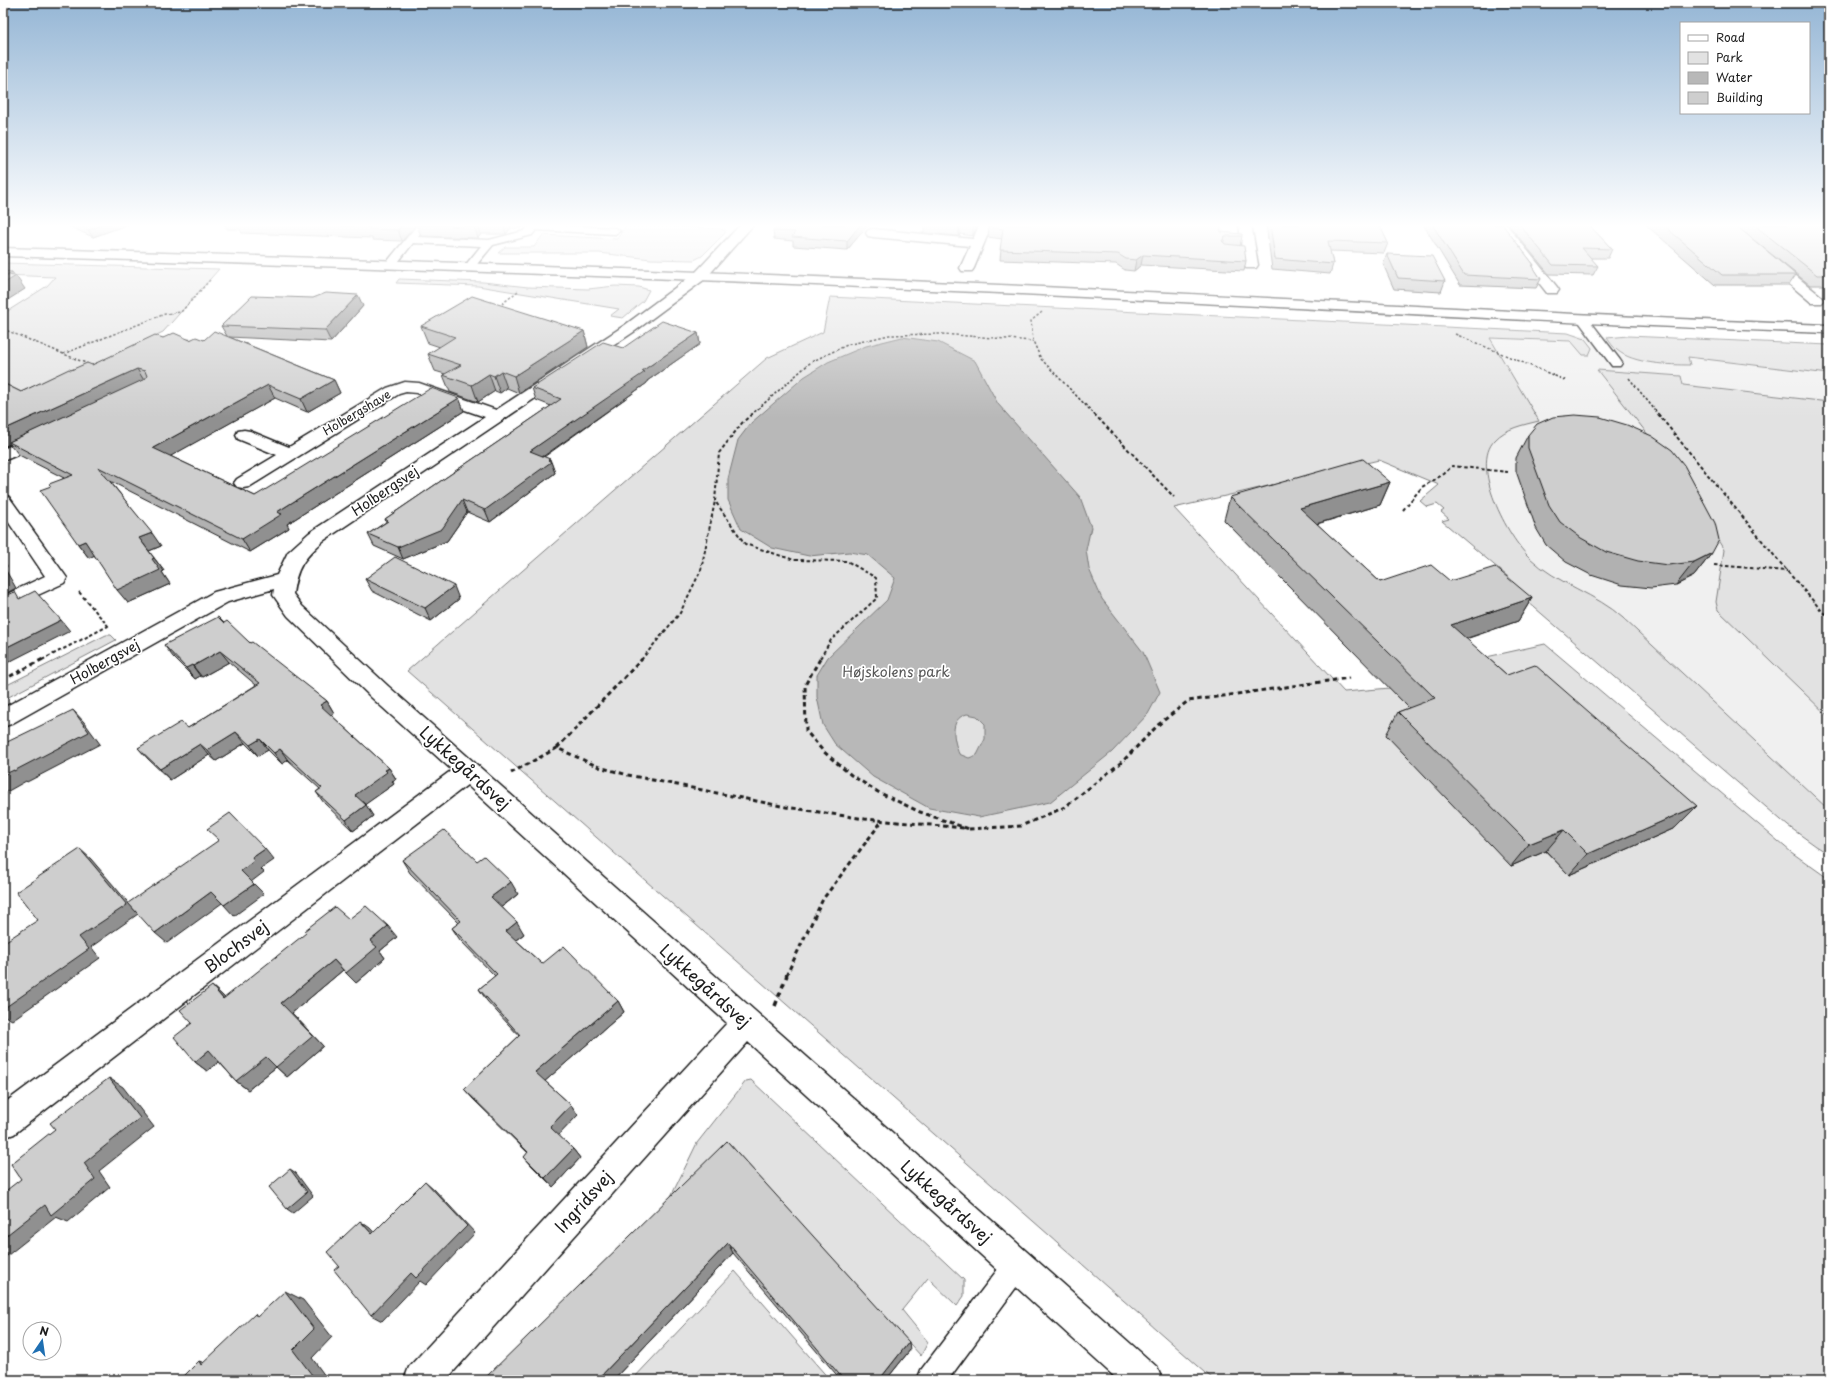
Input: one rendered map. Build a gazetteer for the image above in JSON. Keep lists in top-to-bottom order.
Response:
{
  "streets": {
    "street": [
      "Holbergshave",
      "Holbergsvej",
      "Lykkegårdsvej",
      "Blochsvej",
      "Ingridsvej"
    ]
  },
  "crossings": [
    ["Holbergshave", "Holbergsvej"],
    ["Holbergsvej", "Lykkegårdsvej"],
    ["Lykkegårdsvej", "Blochsvej"],
    ["Lykkegårdsvej", "Ingridsvej"]
  ],
  "parks": ["Højskolens park"],
  "legend": [
    "Road",
    "Park",
    "Water",
    "Building"
  ],
  "north": "top"
}
